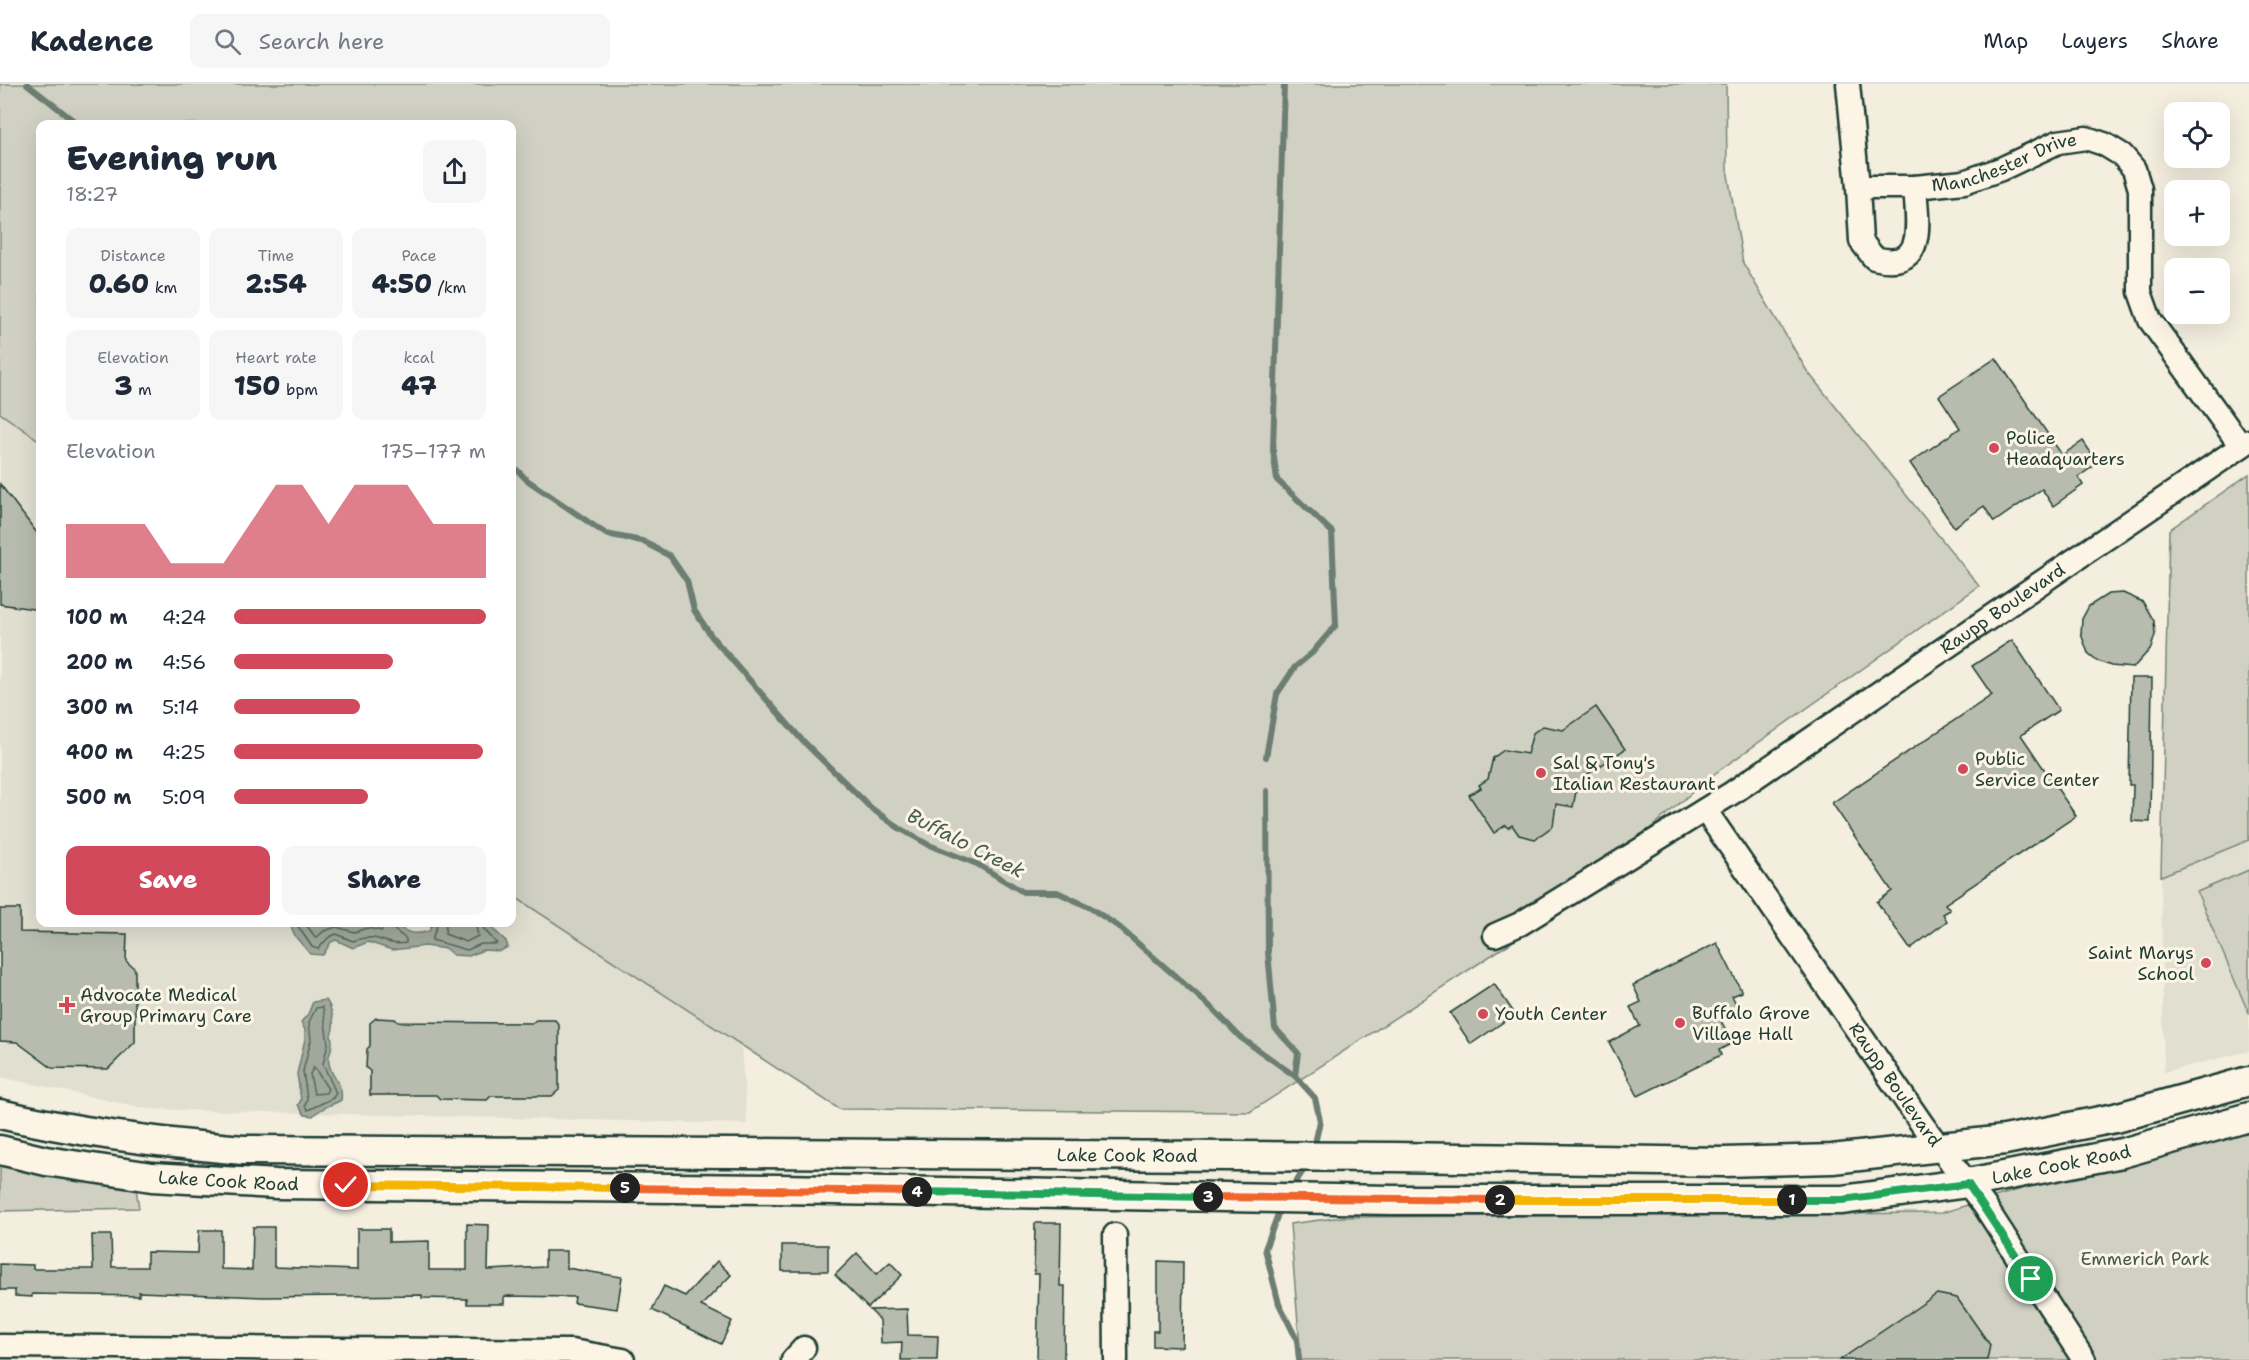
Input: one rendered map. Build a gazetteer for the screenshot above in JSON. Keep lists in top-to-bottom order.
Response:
{
  "streets": {
    "main road": ["Lake Cook Road"],
    "street": ["Manchester Drive", "Raupp Boulevard"]
  },
  "crossings": [
    ["Manchester Drive", "Raupp Boulevard"],
    ["Raupp Boulevard", "Lake Cook Road"]
  ],
  "water": ["Buffalo Creek"],
  "parks": ["Emmerich Park"],
  "places": {
    "other": [
      "Police Headquarters",
      "Public Service Center",
      "Sal & Tony's Italian Restaurant",
      "Saint Marys School",
      "Youth Center",
      "Buffalo Grove Village Hall"
    ],
    "health": ["Advocate Medical Group Primary Care"]
  },
  "page": {
    "header": "Kadence",
    "search": "Search here",
    "nav": ["Map", "Layers", "Share"],
    "map_buttons": ["+", "−"],
    "heading": ["Evening run", "18:27"],
    "stats": [
      ["Distance", "0.60 km"],
      ["Time", "2:54"],
      ["Pace", "4:50 /km"],
      ["Elevation", "3 m"],
      ["Heart rate", "150 bpm"],
      ["kcal", "47"]
    ],
    "chart": ["Elevation", "175–177 m"],
    "list": [
      {
        "name": "100 m",
        "note": "4:24"
      },
      {
        "name": "200 m",
        "note": "4:56"
      },
      {
        "name": "300 m",
        "note": "5:14"
      },
      {
        "name": "400 m",
        "note": "4:25"
      },
      {
        "name": "500 m",
        "note": "5:09"
      }
    ],
    "buttons": ["Save", "Share"],
    "pins": [
      "5",
      "4",
      "3",
      "1",
      "2"
    ]
  }
}
